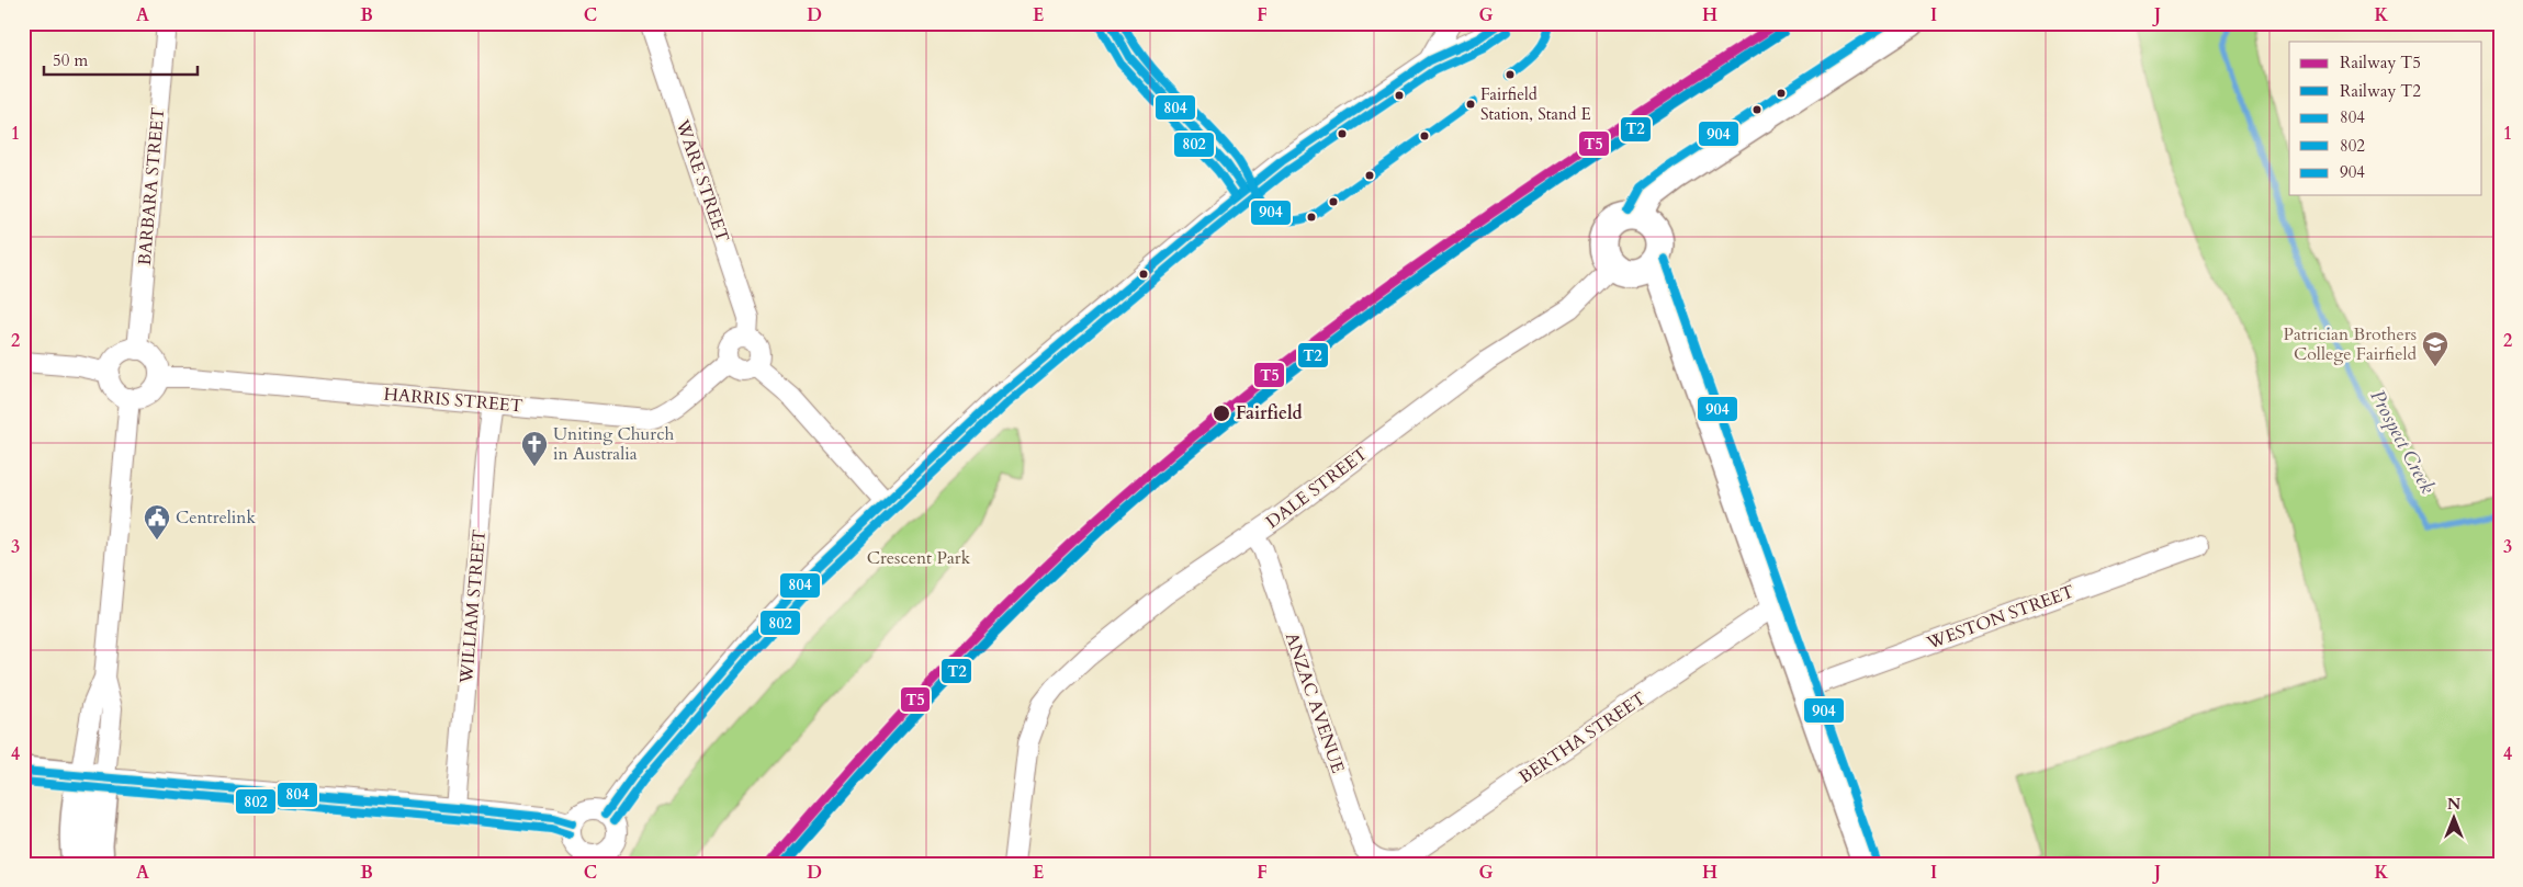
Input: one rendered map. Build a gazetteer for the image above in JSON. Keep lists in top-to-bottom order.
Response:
{
  "streets": {
    "street": [
      "WARE STREET",
      "BARBARA STREET",
      "HARRIS STREET",
      "DALE STREET",
      "WILLIAM STREET",
      "WESTON STREET",
      "ANZAC AVENUE",
      "BERTHA STREET"
    ]
  },
  "crossings": [
    ["WARE STREET", "HARRIS STREET"],
    ["BARBARA STREET", "HARRIS STREET"],
    ["HARRIS STREET", "WILLIAM STREET"],
    ["DALE STREET", "ANZAC AVENUE"],
    ["ANZAC AVENUE", "BERTHA STREET"]
  ],
  "water": ["Prospect Creek"],
  "parks": ["Crescent Park"],
  "places": {
    "other": ["Fairfield Station, Stand E", "Fairfield"],
    "school or university": ["Patrician Brothers College Fairfield"],
    "church": ["Uniting Church in Australia"],
    "public building": ["Centrelink"]
  },
  "lines": [
    "rail line T5",
    "transit line 804",
    "transit line 904",
    "transit line 802",
    "rail line T2"
  ],
  "legend": [
    "Railway T5",
    "Railway T2",
    "804",
    "802",
    "904"
  ],
  "scale_bar": "50 m",
  "north": "top",
  "grid": {
    "columns": [
      "A",
      "B",
      "C",
      "D",
      "E",
      "F",
      "G",
      "H",
      "I",
      "J",
      "K"
    ],
    "rows": [
      "1",
      "2",
      "3",
      "4"
    ]
  }
}
